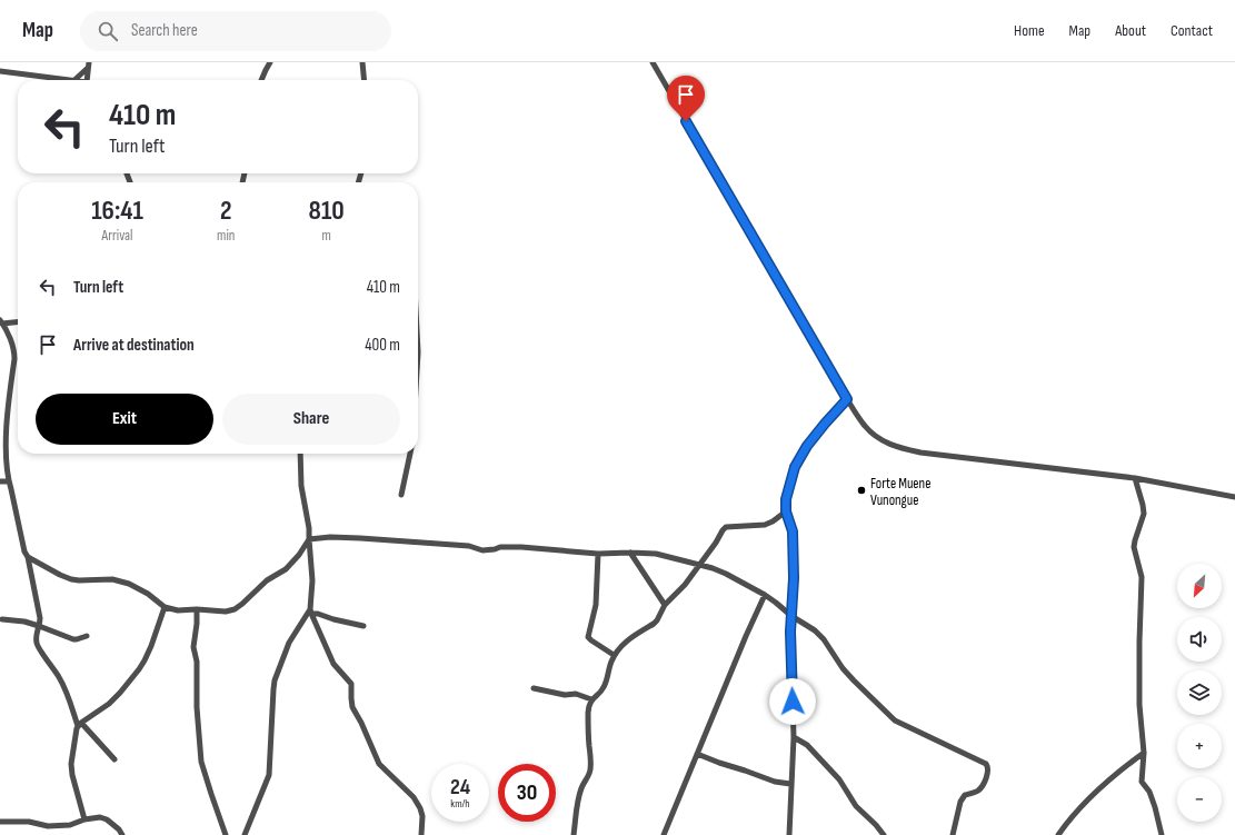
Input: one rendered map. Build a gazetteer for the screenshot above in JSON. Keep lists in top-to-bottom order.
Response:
{
  "places": ["Forte Muene Vunongue"],
  "north": "bottom left",
  "page": {
    "header": "Map",
    "search": "Search here",
    "nav": [
      "Home",
      "Map",
      "About",
      "Contact"
    ],
    "turn": ["410 m", "Turn left"],
    "eta": [
      "16:41",
      "Arrival",
      "2",
      "min",
      "810",
      "m"
    ],
    "list": [
      {
        "name": "Turn left",
        "value": "410 m"
      },
      {
        "name": "Arrive at destination",
        "value": "400 m"
      }
    ],
    "buttons": ["Exit", "Share"],
    "map_buttons": ["+", "−"],
    "speed": "24 km/h",
    "limit": "30"
  }
}
